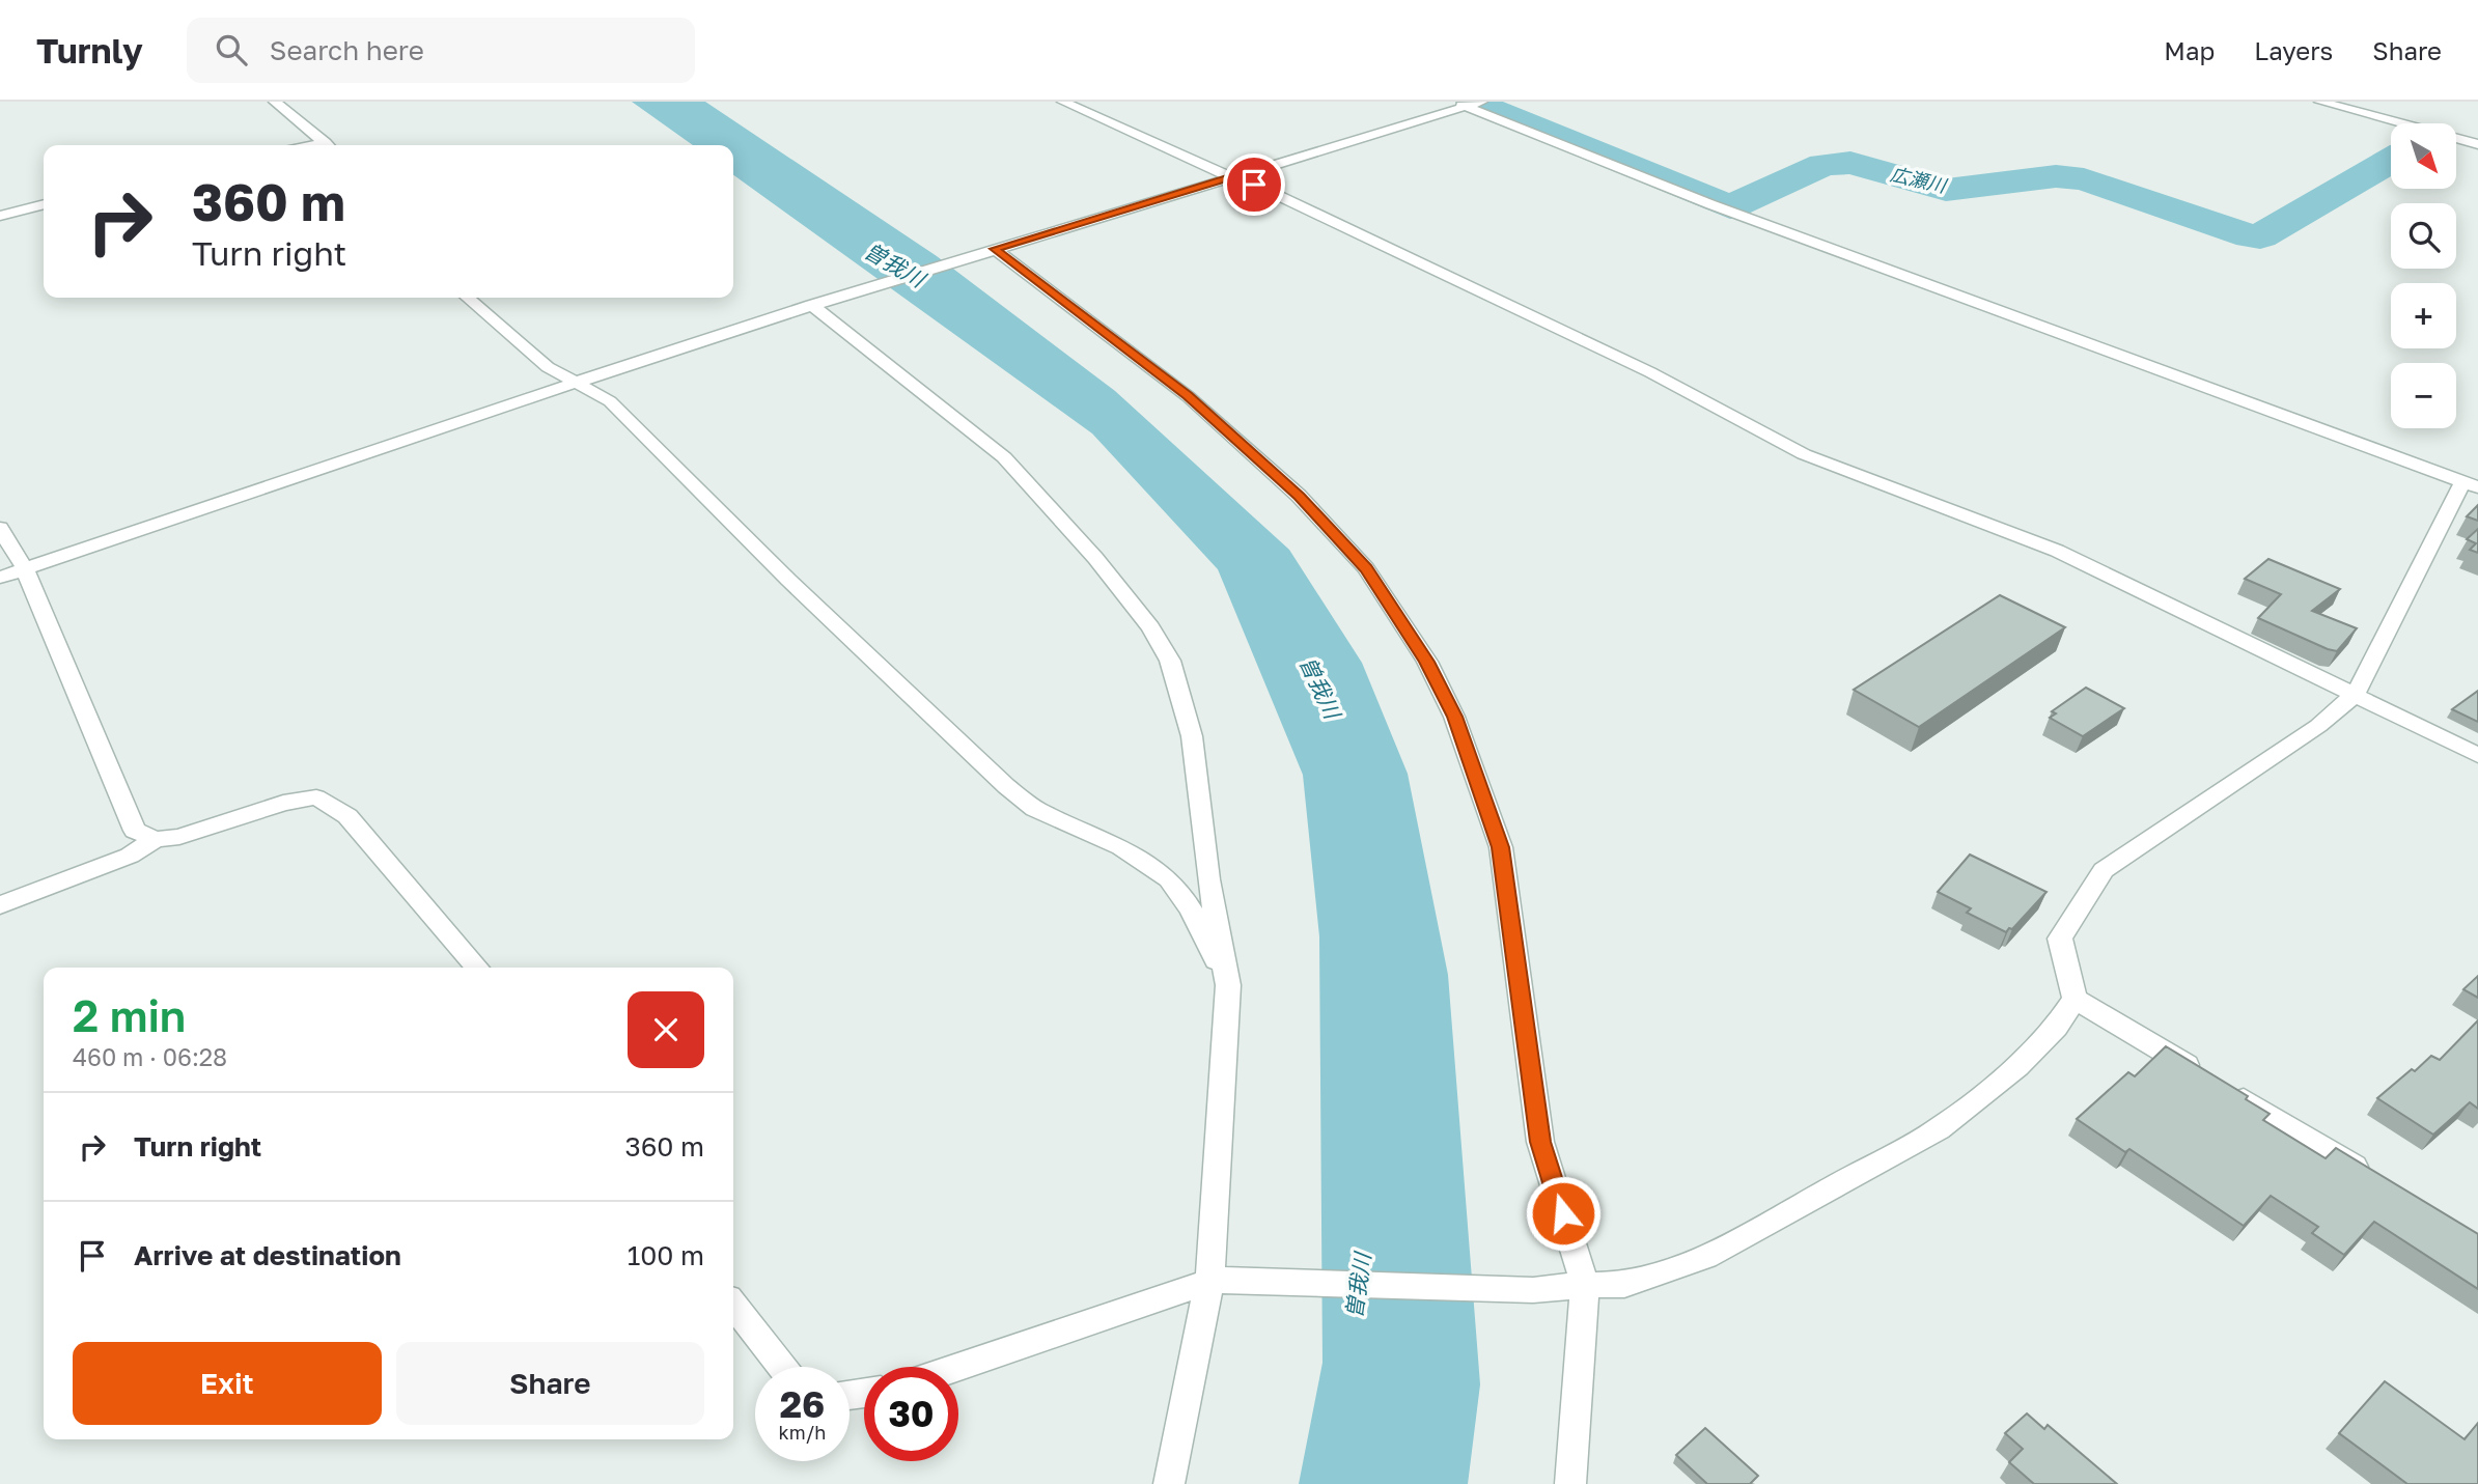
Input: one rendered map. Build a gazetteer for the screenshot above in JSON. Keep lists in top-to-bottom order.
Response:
{
  "water": ["広瀬川", "曽我川"],
  "north": "bottom right",
  "page": {
    "header": "Turnly",
    "search": "Search here",
    "nav": ["Map", "Layers", "Share"],
    "map_buttons": ["+", "−"],
    "turn": ["360 m", "Turn right"],
    "heading": ["2 min", "460 m · 06:28"],
    "list": [
      {
        "name": "Turn right",
        "value": "360 m"
      },
      {
        "name": "Arrive at destination",
        "value": "100 m"
      }
    ],
    "buttons": ["Exit", "Share"],
    "speed": "26 km/h",
    "limit": "30"
  }
}
